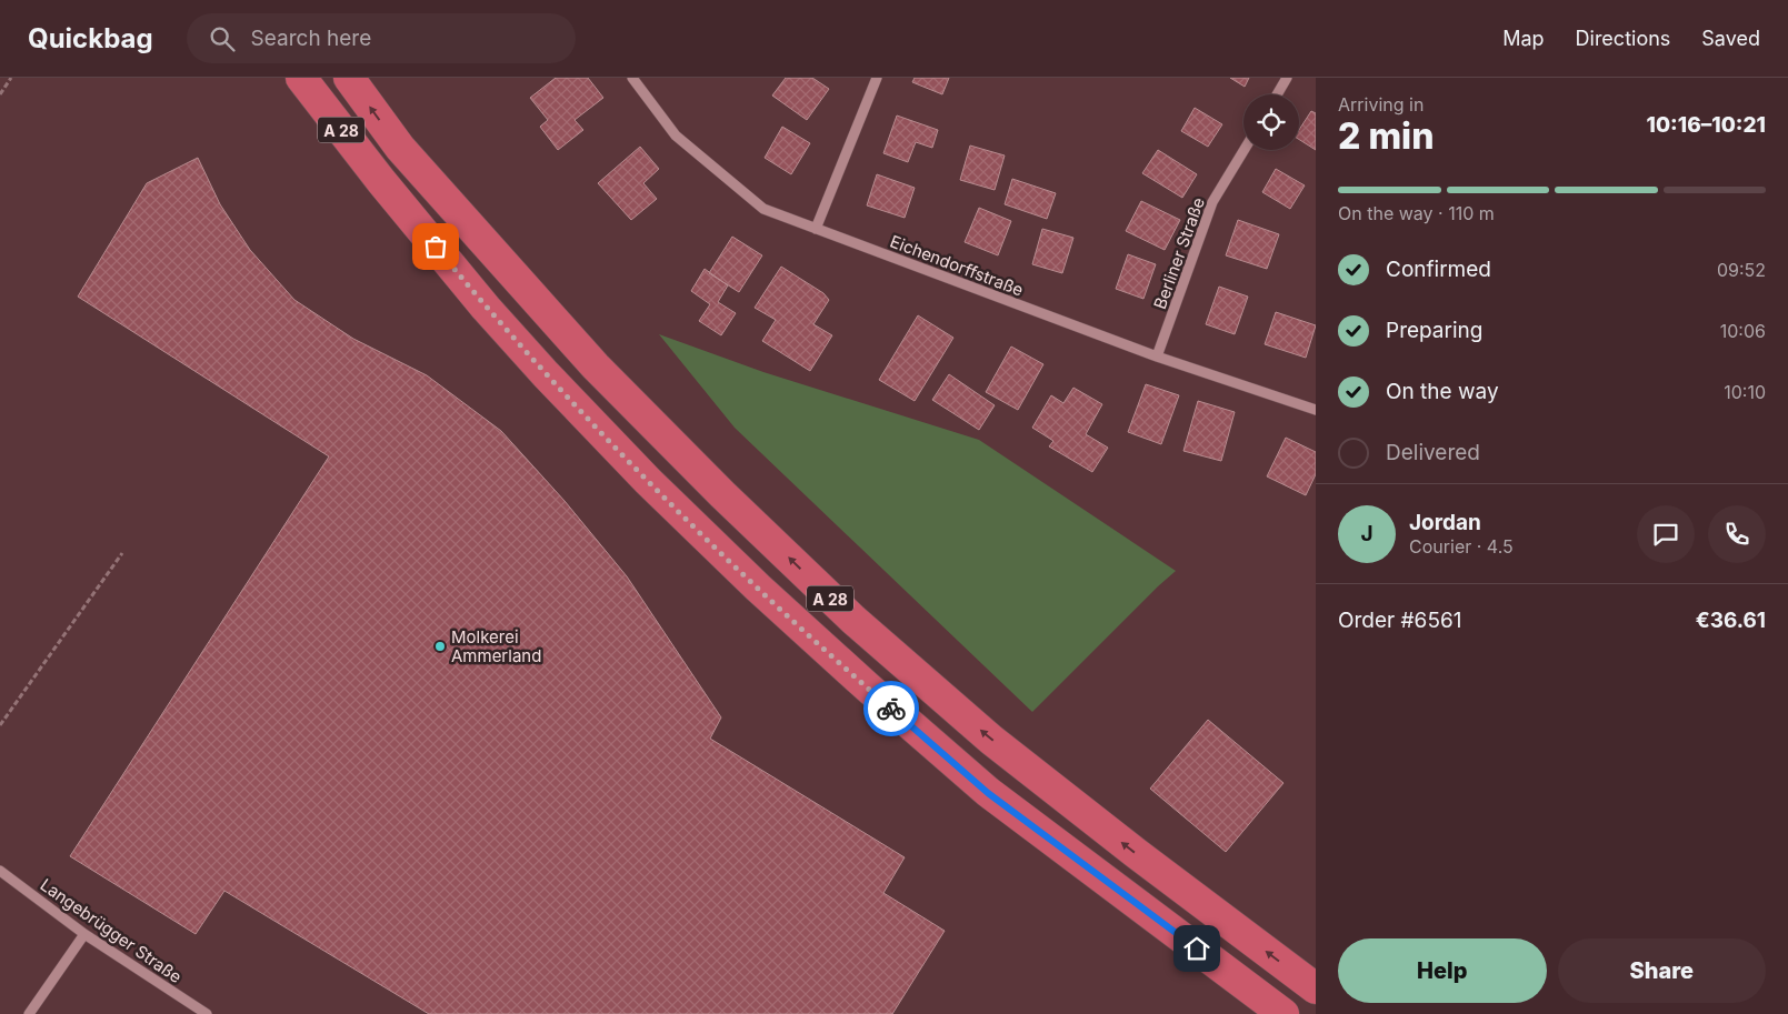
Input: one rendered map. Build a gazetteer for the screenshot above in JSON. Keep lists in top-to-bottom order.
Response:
{
  "streets": {
    "highway": ["A 28"],
    "street": ["Berliner Straße", "Eichendorffstraße", "Langebrügger Straße"]
  },
  "crossings": [
    ["Berliner Straße", "Eichendorffstraße"]
  ],
  "places": ["Molkerei Ammerland"],
  "page": {
    "header": "Quickbag",
    "search": "Search here",
    "nav": ["Map", "Directions", "Saved"],
    "heading": ["2 min", "Arriving in", "10:16–10:21"],
    "panel": [
      "Jordan",
      "Courier · 4.5",
      "Order #6561",
      "€36.61"
    ],
    "bar": "On the way · 110 m",
    "list": [
      ["Confirmed", "09:52"],
      ["Preparing", "10:06"],
      ["On the way", "10:10"],
      "Delivered"
    ],
    "round": "J",
    "buttons": ["Help", "Share"]
  }
}
